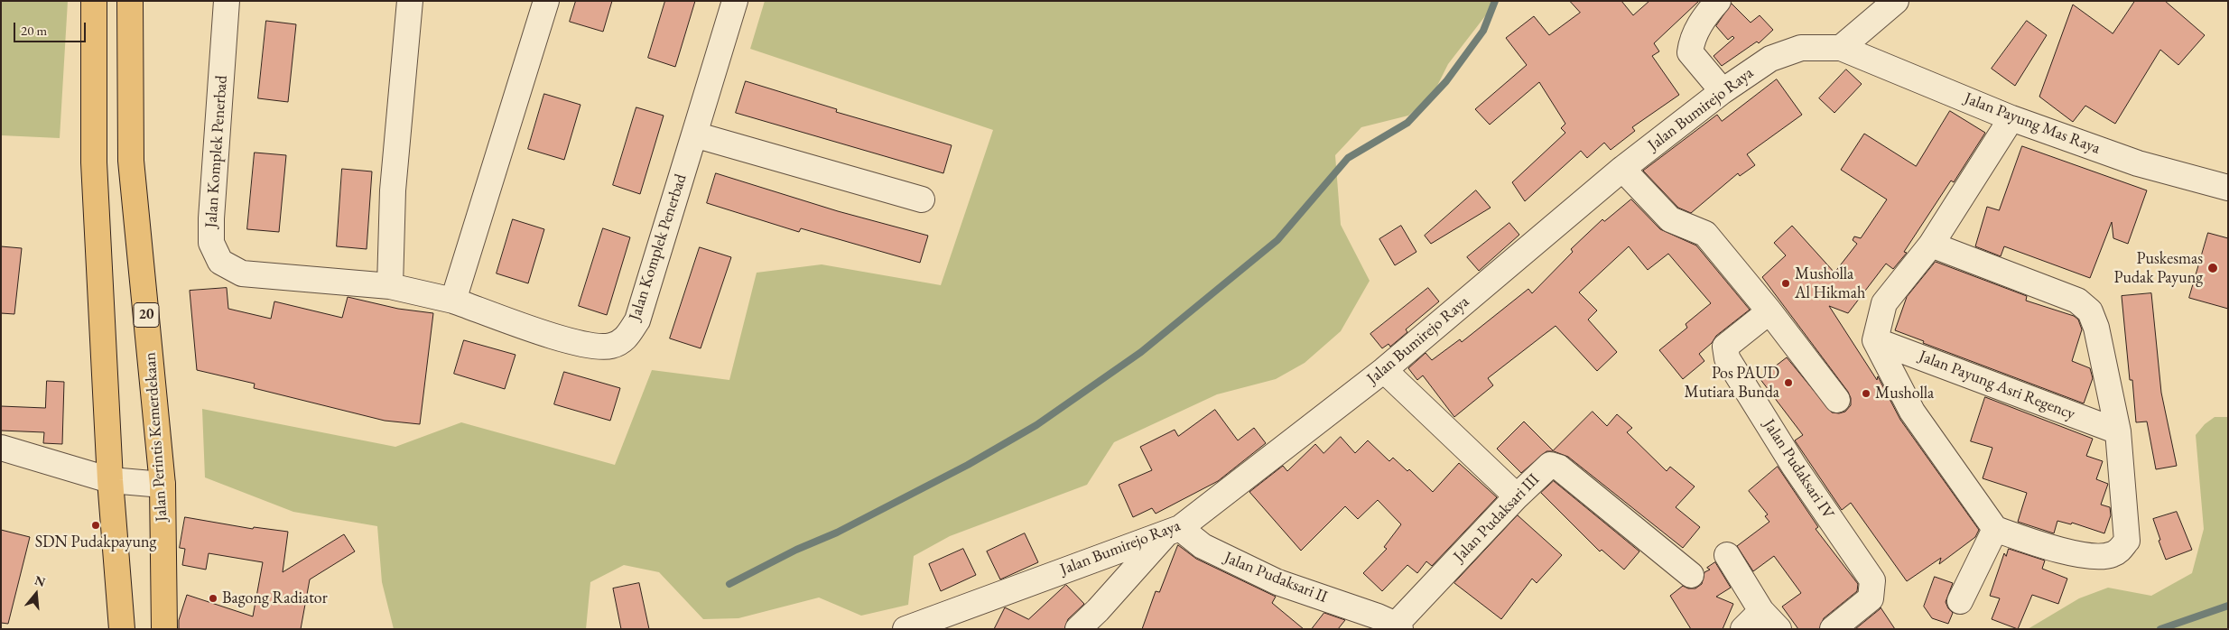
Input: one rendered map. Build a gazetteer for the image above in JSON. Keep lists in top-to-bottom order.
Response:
{
  "streets": {
    "highway": ["20", "Jalan Perintis Kemerdekaan"],
    "street": [
      "Jalan Bumirejo Raya",
      "Jalan Payung Mas Raya",
      "Jalan Komplek Penerbad",
      "Jalan Payung Asri Regency",
      "Jalan Pudaksari IV",
      "Jalan Pudaksari III",
      "Jalan Pudaksari II"
    ]
  },
  "crossings": [
    ["Jalan Bumirejo Raya", "Jalan Payung Mas Raya"],
    ["Jalan Bumirejo Raya", "Jalan Pudaksari II"],
    ["Jalan Pudaksari III", "Jalan Pudaksari II"]
  ],
  "places": [
    "Puskesmas Pudak Payung",
    "Musholla Al Hikmah",
    "Pos PAUD Mutiara Bunda",
    "Musholla",
    "SDN Pudakpayung",
    "Bagong Radiator"
  ],
  "scale_bar": "20 m",
  "north": "top"
}
